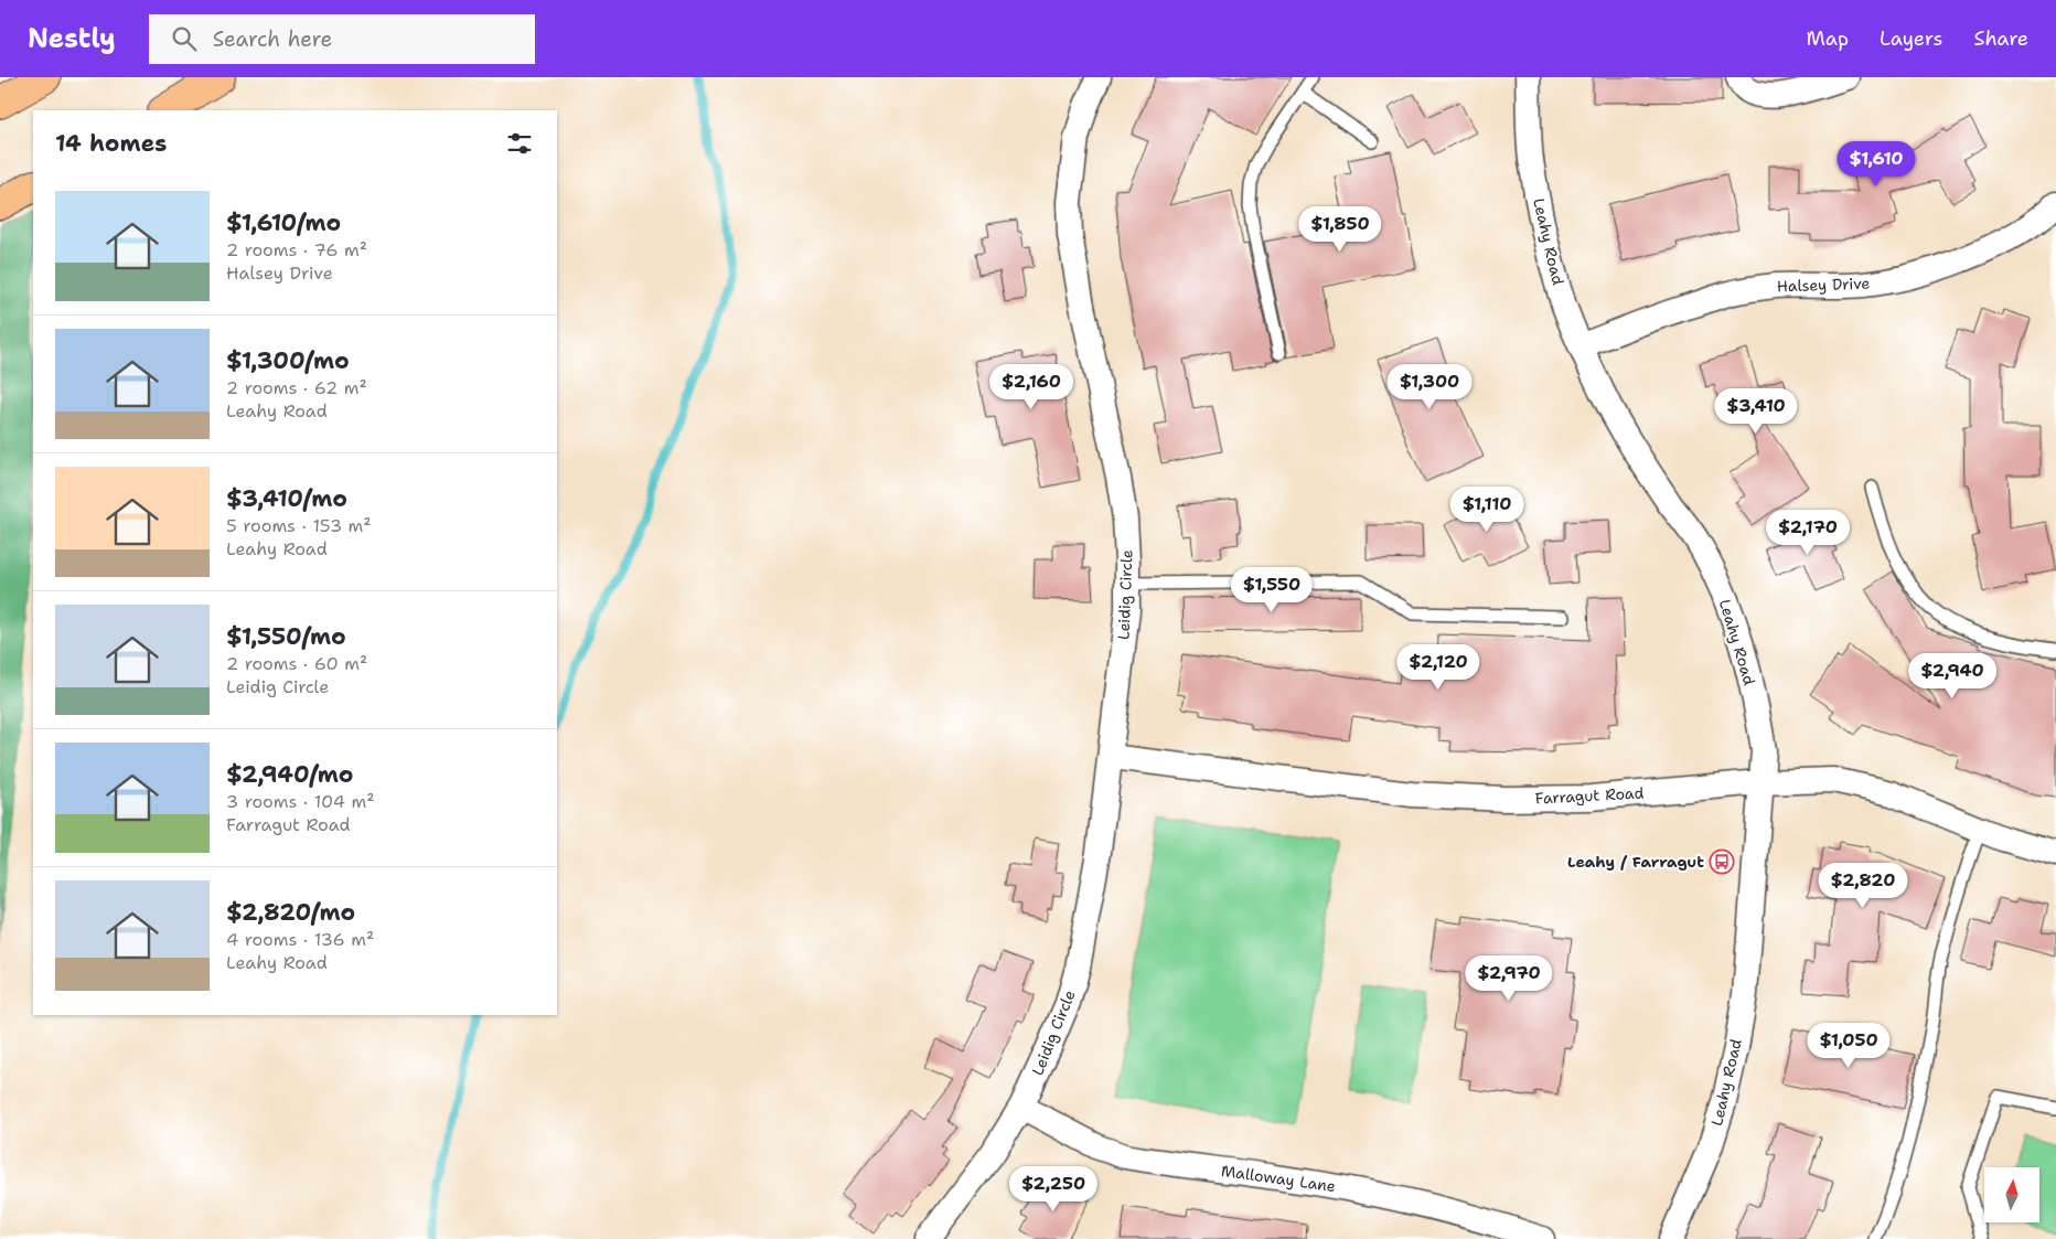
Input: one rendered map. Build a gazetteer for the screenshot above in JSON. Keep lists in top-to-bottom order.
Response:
{
  "streets": {
    "street": [
      "Leahy Road",
      "Halsey Drive",
      "Leidig Circle",
      "Farragut Road",
      "Malloway Lane"
    ]
  },
  "crossings": [
    ["Leahy Road", "Halsey Drive"],
    ["Leahy Road", "Farragut Road"],
    ["Leidig Circle", "Farragut Road"],
    ["Leidig Circle", "Malloway Lane"]
  ],
  "places": {
    "bus stop": ["Leahy / Farragut"]
  },
  "north": "top",
  "page": {
    "header": "Nestly",
    "search": "Search here",
    "nav": ["Map", "Layers", "Share"],
    "heading": "14 homes",
    "price": [
      "$1,610",
      "$1,850",
      "$2,160",
      "$1,300",
      "$3,410",
      "$1,110",
      "$2,170",
      "$1,550",
      "$2,120",
      "$2,940",
      "$2,820",
      "$2,970",
      "$1,050",
      "$2,250"
    ],
    "list": [
      {
        "name": "$1,610/mo",
        "note": "2 rooms · 76 m² · Halsey Drive"
      },
      {
        "name": "$1,300/mo",
        "note": "2 rooms · 62 m² · Leahy Road"
      },
      {
        "name": "$3,410/mo",
        "note": "5 rooms · 153 m² · Leahy Road"
      },
      {
        "name": "$1,550/mo",
        "note": "2 rooms · 60 m² · Leidig Circle"
      },
      {
        "name": "$2,940/mo",
        "note": "3 rooms · 104 m² · Farragut Road"
      },
      {
        "name": "$2,820/mo",
        "note": "4 rooms · 136 m² · Leahy Road"
      }
    ]
  }
}
